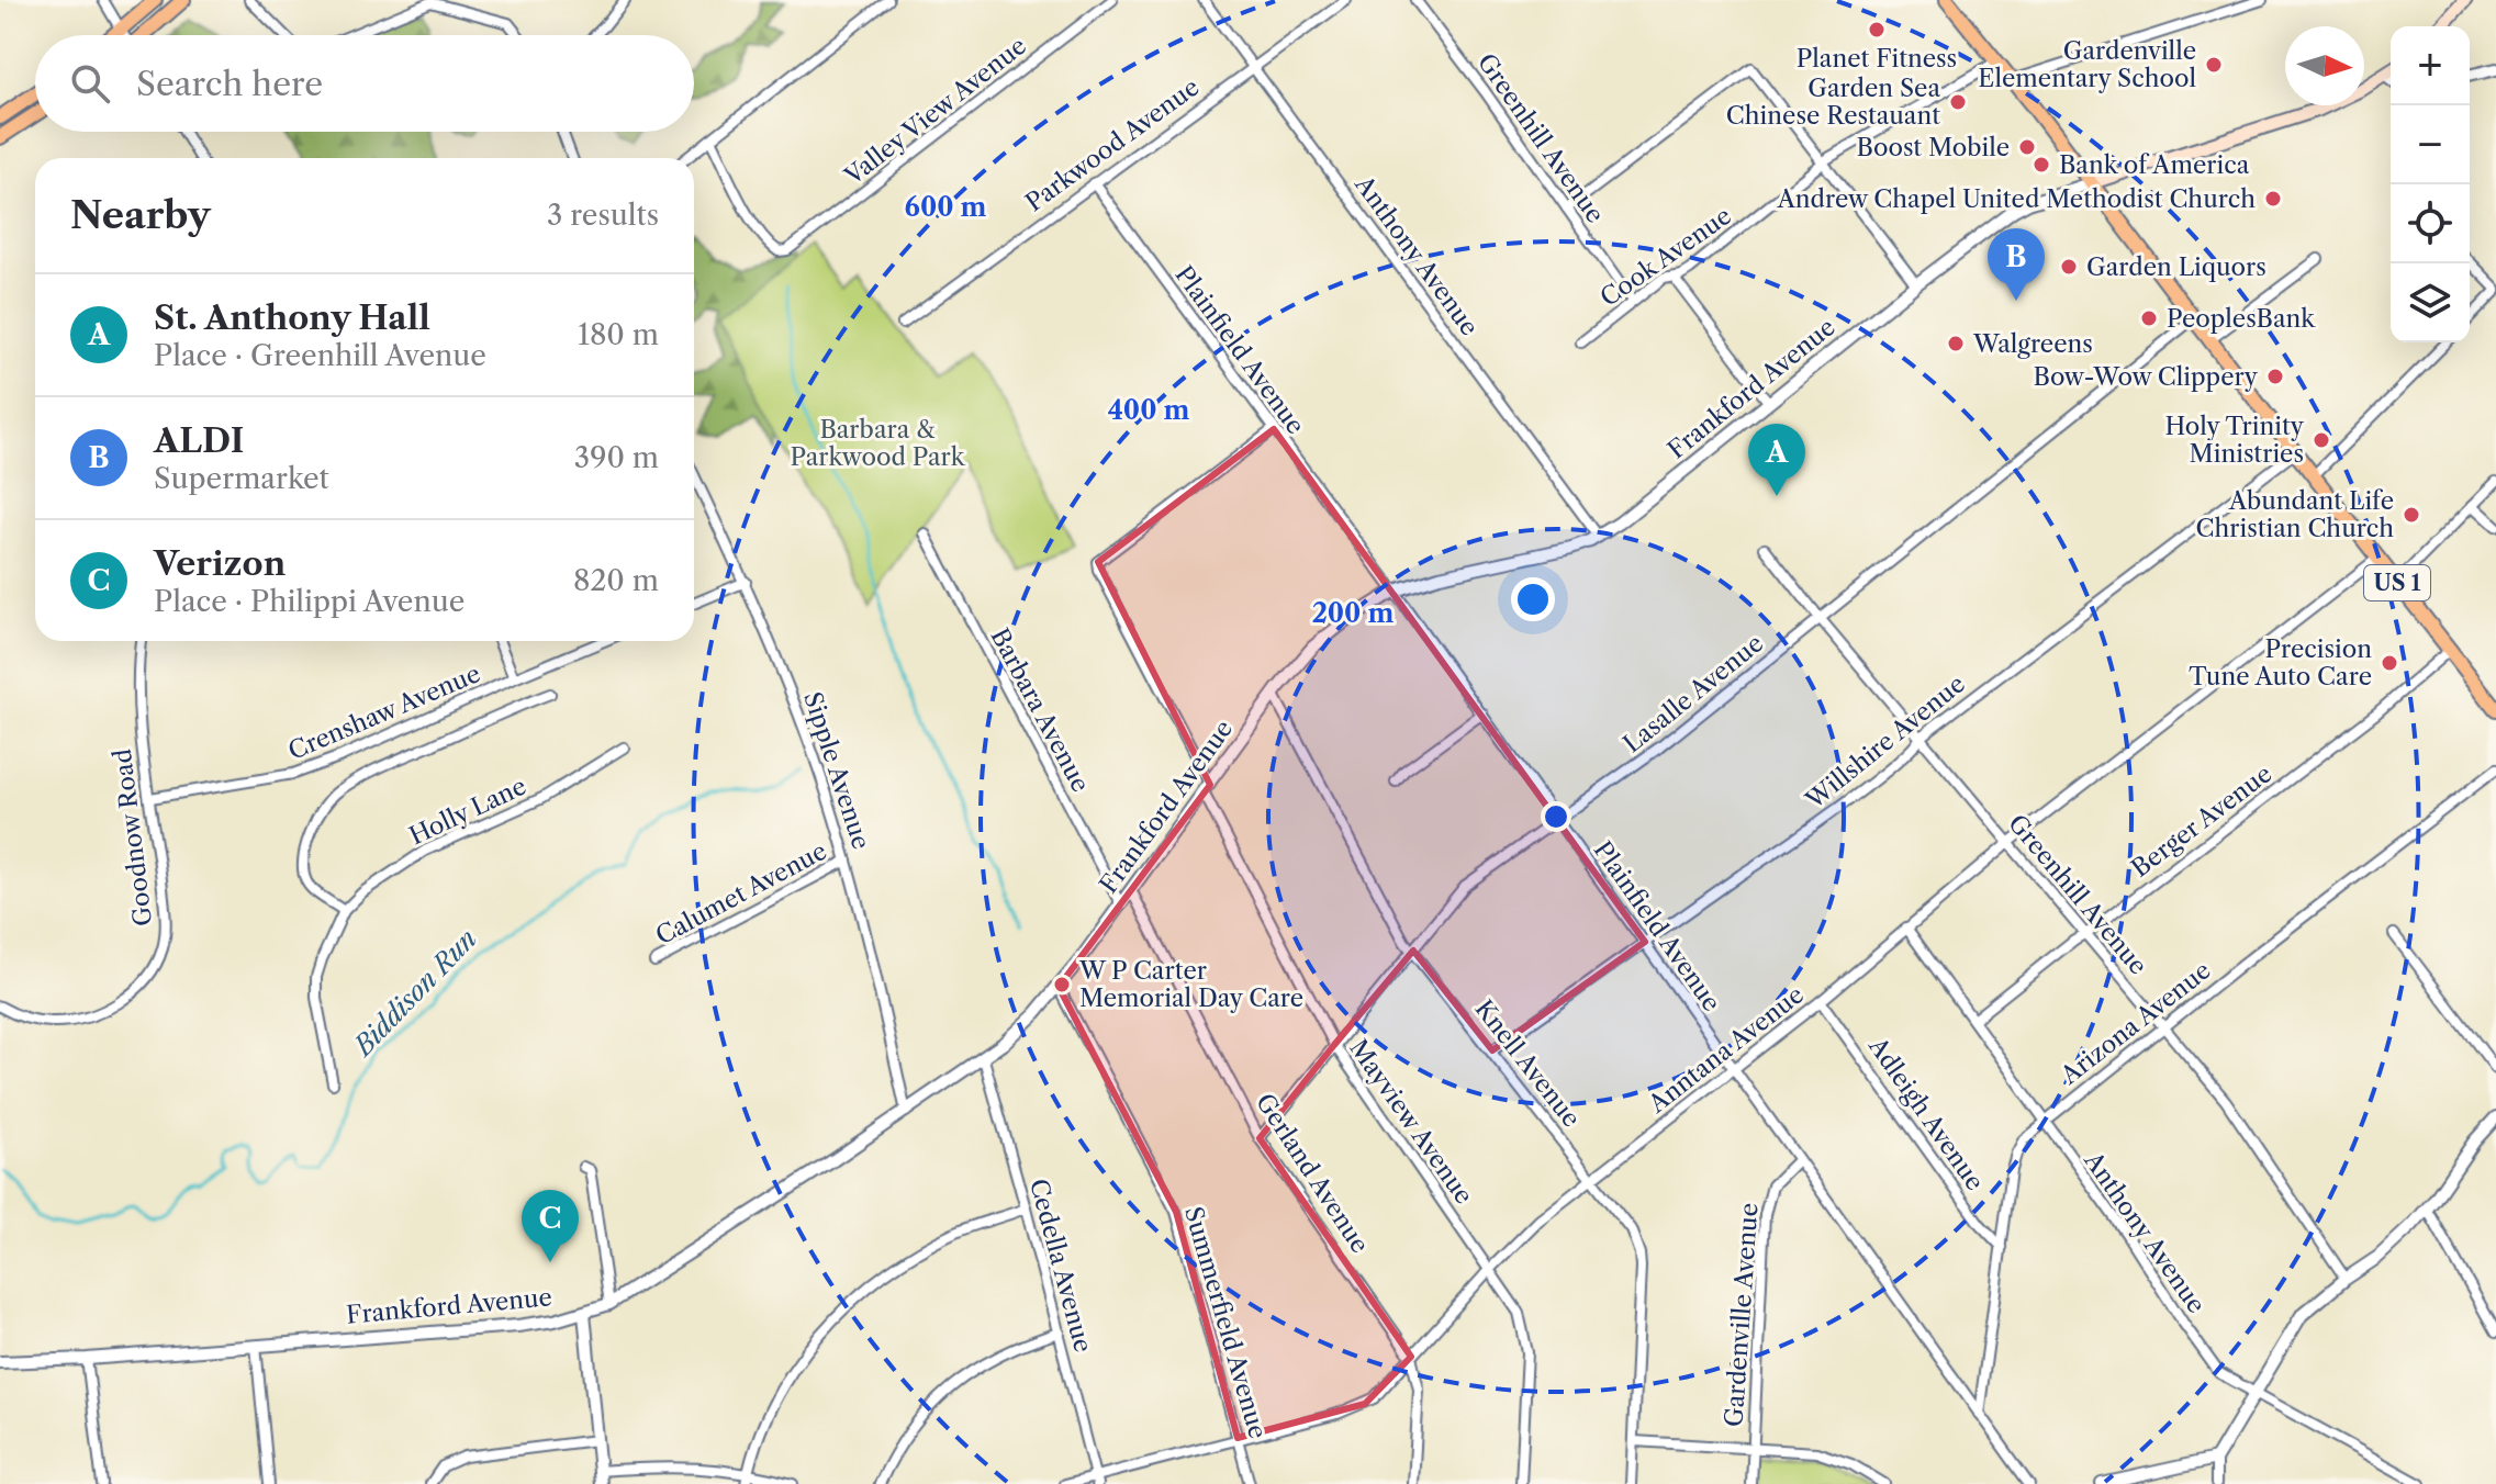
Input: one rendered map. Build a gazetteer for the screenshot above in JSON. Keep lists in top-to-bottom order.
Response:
{
  "streets": {
    "main road": ["Frankford Avenue", "US 1"],
    "street": [
      "Valley View Avenue",
      "Greenhill Avenue",
      "Parkwood Avenue",
      "Anthony Avenue",
      "Cook Avenue",
      "Plainfield Avenue",
      "Lasalle Avenue",
      "Barbara Avenue",
      "Crenshaw Avenue",
      "Willshire Avenue",
      "Sipple Avenue",
      "Holly Lane",
      "Berger Avenue",
      "Goodnow Road",
      "Calumet Avenue",
      "Arizona Avenue",
      "Anntana Avenue",
      "Knell Avenue",
      "Adleigh Avenue",
      "Mayview Avenue",
      "Gerland Avenue",
      "Cedella Avenue",
      "Gardenville Avenue",
      "Summerfield Avenue"
    ]
  },
  "crossings": [
    ["Greenhill Avenue", "Cook Avenue"],
    ["Greenhill Avenue", "Lasalle Avenue"],
    ["Greenhill Avenue", "Willshire Avenue"],
    ["Greenhill Avenue", "Berger Avenue"],
    ["Greenhill Avenue", "Arizona Avenue"],
    ["Greenhill Avenue", "Anntana Avenue"],
    ["Parkwood Avenue", "Anthony Avenue"],
    ["Parkwood Avenue", "Plainfield Avenue"],
    ["Anthony Avenue", "Frankford Avenue"],
    ["Anthony Avenue", "Berger Avenue"],
    ["Anthony Avenue", "Arizona Avenue"],
    ["Anthony Avenue", "Anntana Avenue"],
    ["Cook Avenue", "US 1"],
    ["Plainfield Avenue", "Frankford Avenue"],
    ["Plainfield Avenue", "Lasalle Avenue"],
    ["Plainfield Avenue", "Willshire Avenue"],
    ["Plainfield Avenue", "Arizona Avenue"],
    ["Plainfield Avenue", "Anntana Avenue"],
    ["Plainfield Avenue", "Mayview Avenue"],
    ["Plainfield Avenue", "Gardenville Avenue"],
    ["Frankford Avenue", "US 1"],
    ["Frankford Avenue", "Barbara Avenue"],
    ["Frankford Avenue", "Sipple Avenue"],
    ["Frankford Avenue", "Knell Avenue"],
    ["Frankford Avenue", "Mayview Avenue"],
    ["Frankford Avenue", "Gerland Avenue"],
    ["Frankford Avenue", "Cedella Avenue"],
    ["Frankford Avenue", "Summerfield Avenue"],
    ["US 1", "Lasalle Avenue"],
    ["US 1", "Willshire Avenue"],
    ["US 1", "Berger Avenue"],
    ["US 1", "Anntana Avenue"],
    ["Lasalle Avenue", "Knell Avenue"],
    ["Lasalle Avenue", "Mayview Avenue"],
    ["Lasalle Avenue", "Gerland Avenue"],
    ["Crenshaw Avenue", "Goodnow Road"],
    ["Willshire Avenue", "Knell Avenue"],
    ["Sipple Avenue", "Calumet Avenue"],
    ["Arizona Avenue", "Adleigh Avenue"],
    ["Anntana Avenue", "Knell Avenue"],
    ["Anntana Avenue", "Adleigh Avenue"],
    ["Anntana Avenue", "Mayview Avenue"],
    ["Anntana Avenue", "Gerland Avenue"],
    ["Anntana Avenue", "Cedella Avenue"],
    ["Anntana Avenue", "Summerfield Avenue"]
  ],
  "water": ["Biddison Run"],
  "parks": ["Barbara & Parkwood Park"],
  "places": [
    "Planet Fitness",
    "Gardenville Elementary School",
    "Garden Sea Chinese Restauant",
    "Boost Mobile",
    "Bank of America",
    "Andrew Chapel United Methodist Church",
    "Garden Liquors",
    "PeoplesBank",
    "Walgreens",
    "Bow-Wow Clippery",
    "Holy Trinity Ministries",
    "Abundant Life Christian Church",
    "Precision Tune Auto Care",
    "W P Carter Memorial Day Care"
  ],
  "north": "right",
  "page": {
    "map_buttons": ["+", "−"],
    "search": "Search here",
    "heading": ["Nearby", "3 results"],
    "pins": ["B", "A", "C"],
    "list": [
      {
        "mark": "A",
        "name": "St. Anthony Hall",
        "note": "Place · Greenhill Avenue",
        "value": "180 m"
      },
      {
        "mark": "B",
        "name": "ALDI",
        "note": "Supermarket",
        "value": "390 m"
      },
      {
        "mark": "C",
        "name": "Verizon",
        "note": "Place · Philippi Avenue",
        "value": "820 m"
      }
    ]
  },
  "rings": ["600 m", "400 m", "200 m"]
}
